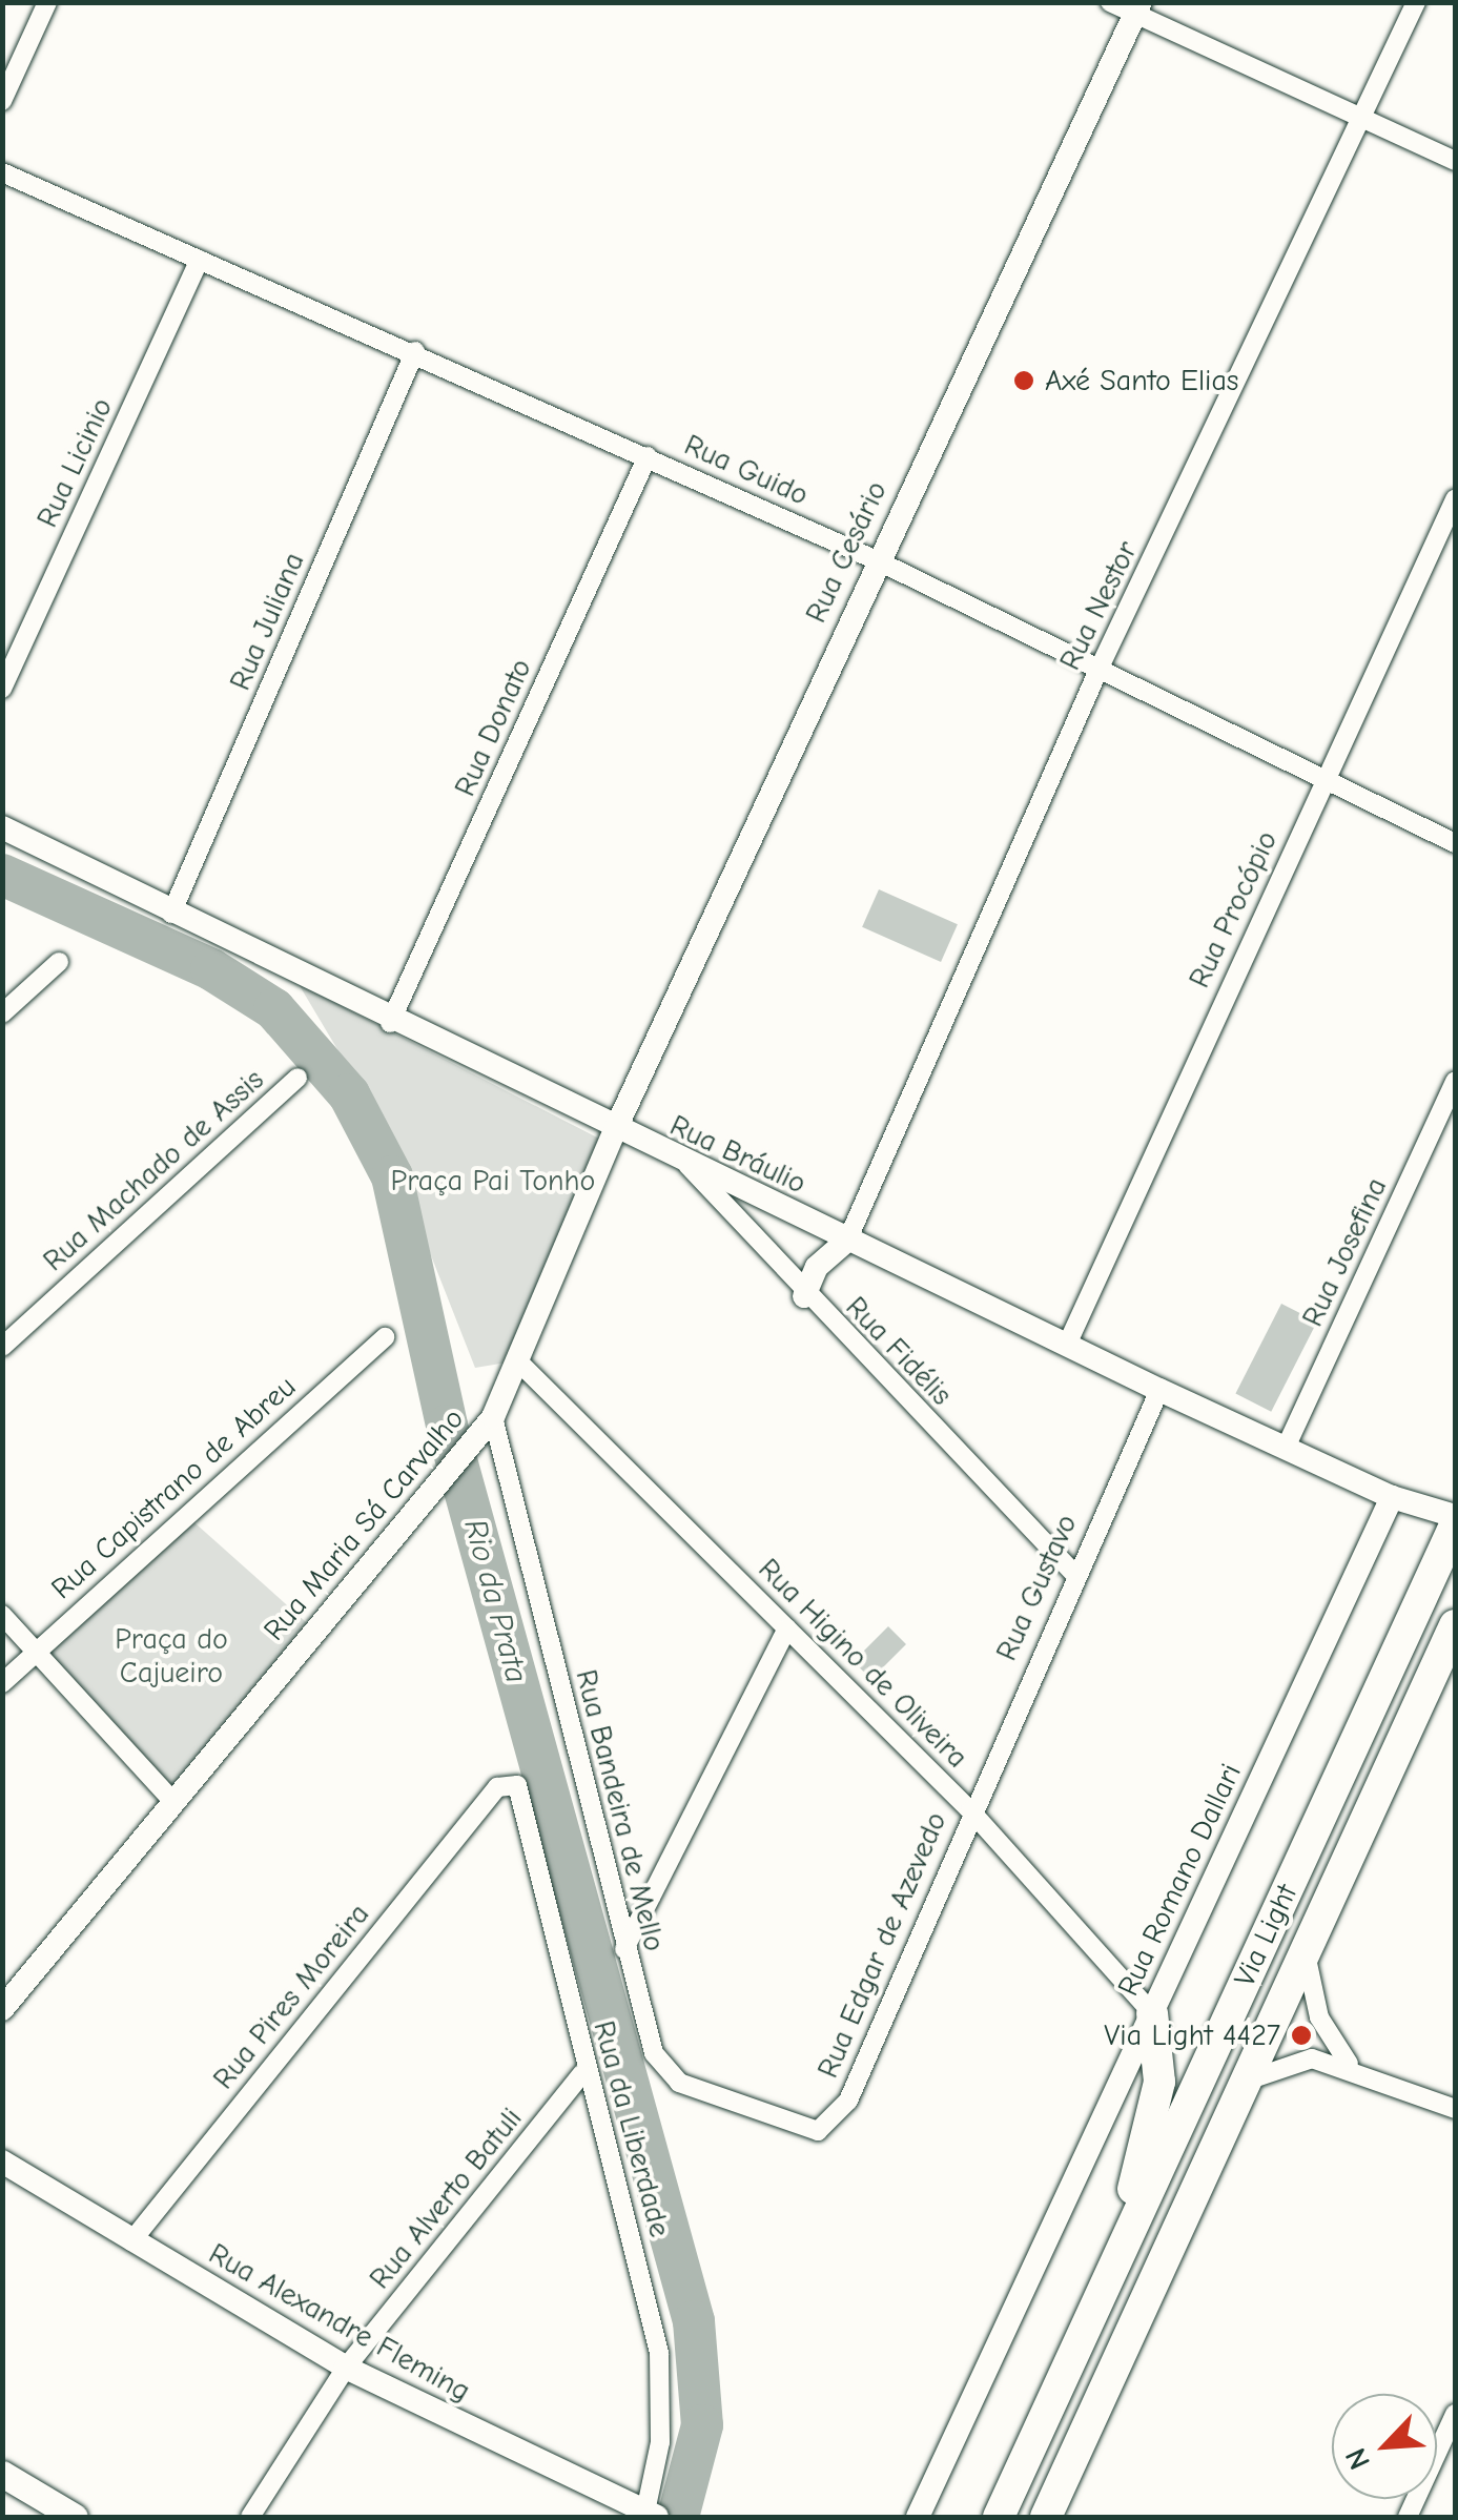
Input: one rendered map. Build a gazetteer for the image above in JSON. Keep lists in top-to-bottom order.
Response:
{
  "streets": {
    "main road": ["Via Light"],
    "street": [
      "Rua Licinio",
      "Rua Guido",
      "Rua Cesário",
      "Rua Nestor",
      "Rua Juliana",
      "Rua Donato",
      "Rua Procópio",
      "Rua Bráulio",
      "Rua Machado de Assis",
      "Rua Josefina",
      "Rua Fidélis",
      "Rua Capistrano de Abreu",
      "Rua Maria Sá Carvalho",
      "Rua Gustavo",
      "Rua Higino de Oliveira",
      "Rua Bandeira de Mello",
      "Rua Romano Dallari",
      "Rua Edgar de Azevedo",
      "Rua Pires Moreira",
      "Rua da Liberdade",
      "Rua Alverto Batuli",
      "Rua Alexandre Fleming"
    ]
  },
  "crossings": [
    ["Rua Licinio", "Rua Guido"],
    ["Rua Guido", "Rua Cesário"],
    ["Rua Guido", "Rua Nestor"],
    ["Rua Guido", "Rua Juliana"],
    ["Rua Guido", "Rua Donato"],
    ["Rua Guido", "Rua Procópio"],
    ["Rua Cesário", "Rua Bráulio"],
    ["Rua Cesário", "Rua Maria Sá Carvalho"],
    ["Rua Nestor", "Rua Bráulio"],
    ["Rua Juliana", "Rua Bráulio"],
    ["Rua Donato", "Rua Bráulio"],
    ["Rua Procópio", "Rua Bráulio"],
    ["Rua Bráulio", "Rua Josefina"],
    ["Rua Bráulio", "Rua Fidélis"],
    ["Rua Bráulio", "Rua Maria Sá Carvalho"],
    ["Rua Bráulio", "Rua Gustavo"],
    ["Rua Bráulio", "Rua Romano Dallari"],
    ["Rua Fidélis", "Rua Gustavo"],
    ["Rua Maria Sá Carvalho", "Rua Higino de Oliveira"],
    ["Rua Maria Sá Carvalho", "Rua Bandeira de Mello"],
    ["Rua Gustavo", "Rua Higino de Oliveira"],
    ["Rua Gustavo", "Rua Edgar de Azevedo"],
    ["Rua Higino de Oliveira", "Rua Romano Dallari"],
    ["Rua Higino de Oliveira", "Rua Edgar de Azevedo"],
    ["Rua Bandeira de Mello", "Rua Edgar de Azevedo"],
    ["Rua Pires Moreira", "Rua da Liberdade"],
    ["Rua Pires Moreira", "Rua Alexandre Fleming"],
    ["Rua da Liberdade", "Rua Alverto Batuli"],
    ["Rua da Liberdade", "Rua Alexandre Fleming"],
    ["Rua Alverto Batuli", "Rua Alexandre Fleming"]
  ],
  "water": ["Rio da Prata"],
  "parks": ["Praça Pai Tonho", "Praça do Cajueiro"],
  "places": ["Axé Santo Elias", "Via Light 4427"],
  "north": "bottom left"
}
